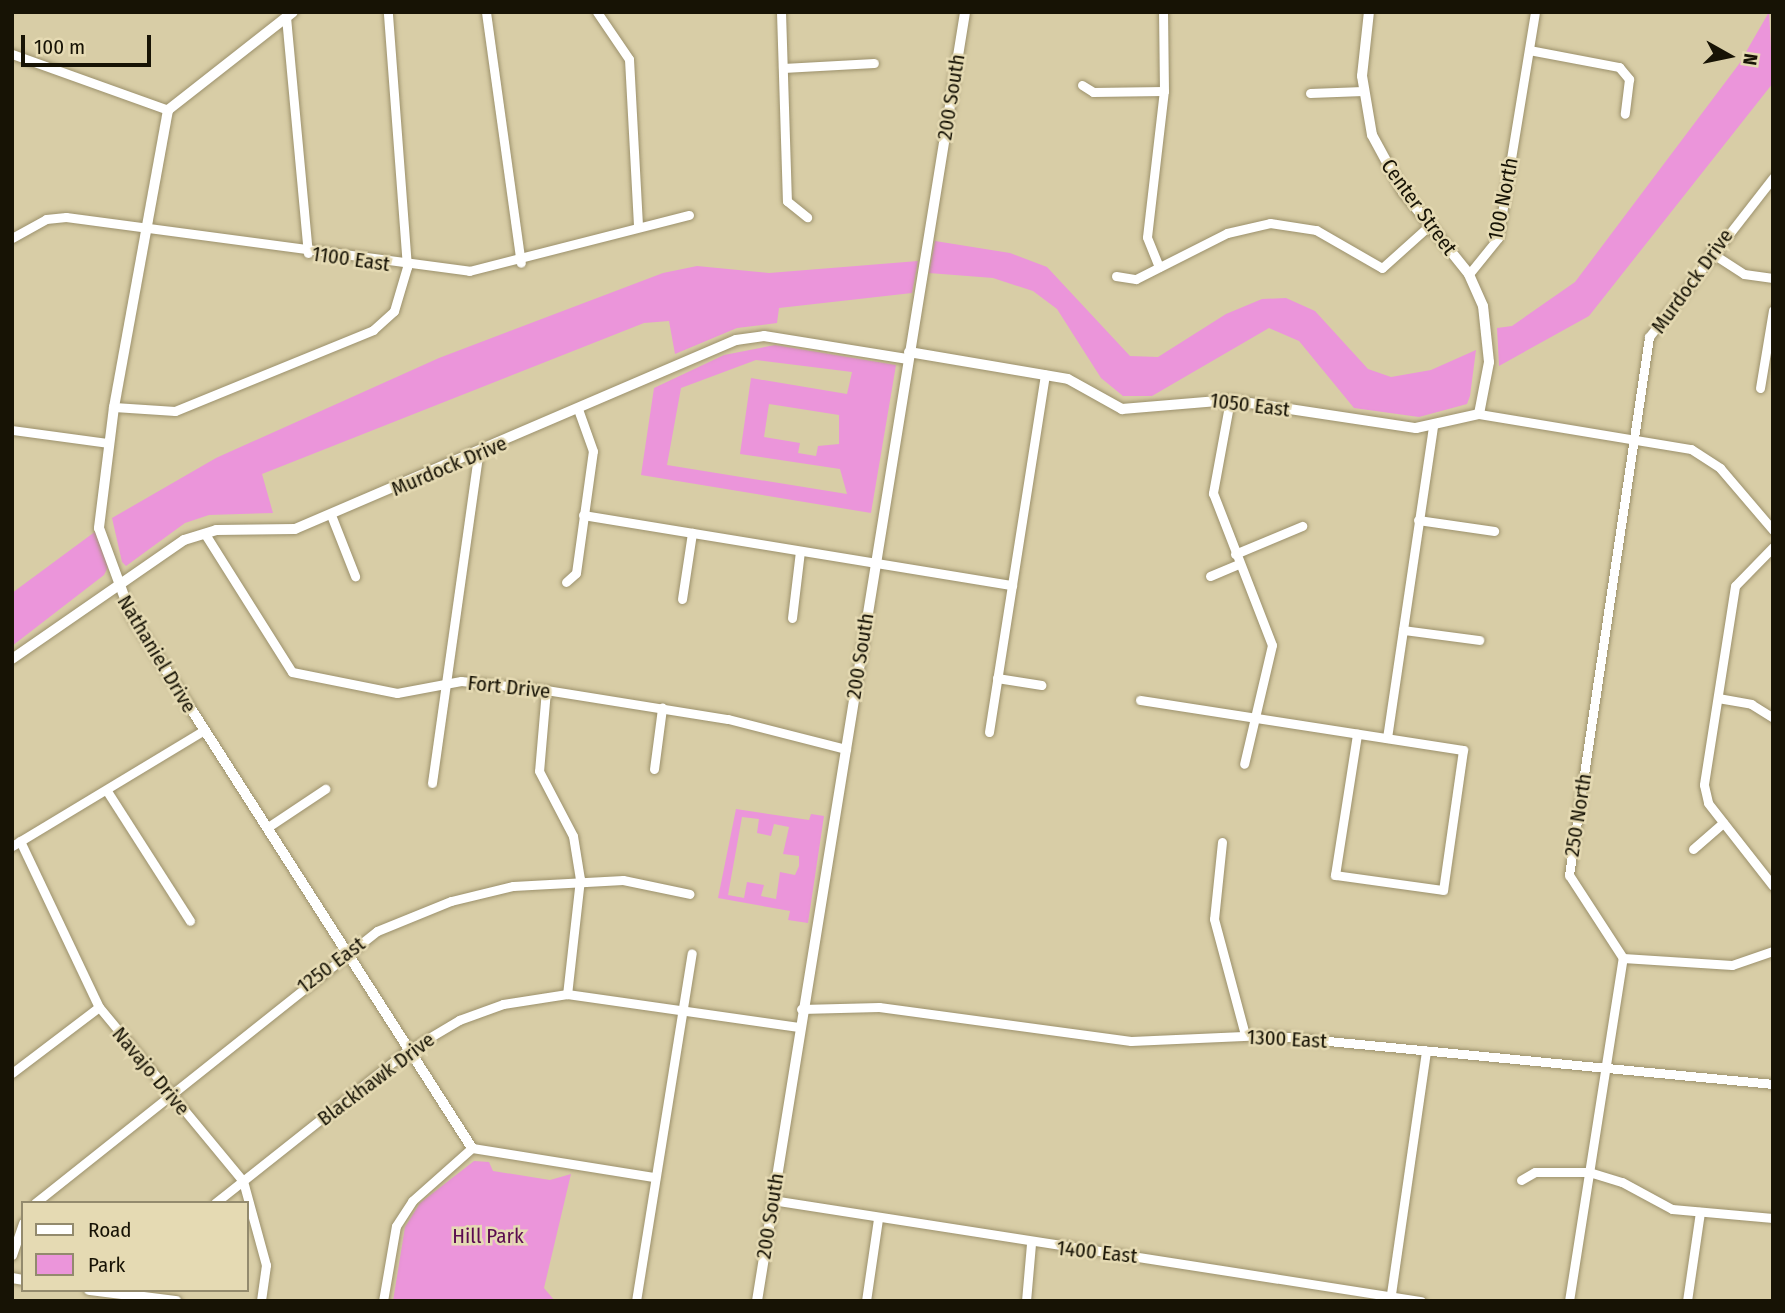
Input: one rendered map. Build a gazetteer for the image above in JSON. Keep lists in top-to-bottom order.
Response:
{
  "streets": {
    "street": [
      "200 South",
      "100 North",
      "Center Street",
      "1100 East",
      "Murdock Drive",
      "1050 East",
      "Nathaniel Drive",
      "Fort Drive",
      "250 North",
      "1250 East",
      "1300 East",
      "Navajo Drive",
      "Blackhawk Drive",
      "1400 East"
    ]
  },
  "crossings": [
    ["200 South", "Murdock Drive"],
    ["200 South", "1050 East"],
    ["200 South", "Fort Drive"],
    ["200 South", "1300 East"],
    ["200 South", "1400 East"],
    ["100 North", "Center Street"],
    ["1100 East", "Nathaniel Drive"],
    ["Murdock Drive", "1050 East"],
    ["Murdock Drive", "Nathaniel Drive"],
    ["Murdock Drive", "Fort Drive"],
    ["Murdock Drive", "250 North"],
    ["Nathaniel Drive", "1250 East"],
    ["Nathaniel Drive", "Blackhawk Drive"],
    ["1250 East", "Navajo Drive"],
    ["Navajo Drive", "Blackhawk Drive"]
  ],
  "parks": ["Hill Park"],
  "legend": ["Road", "Park"],
  "scale_bar": "100 m",
  "north": "right"
}
